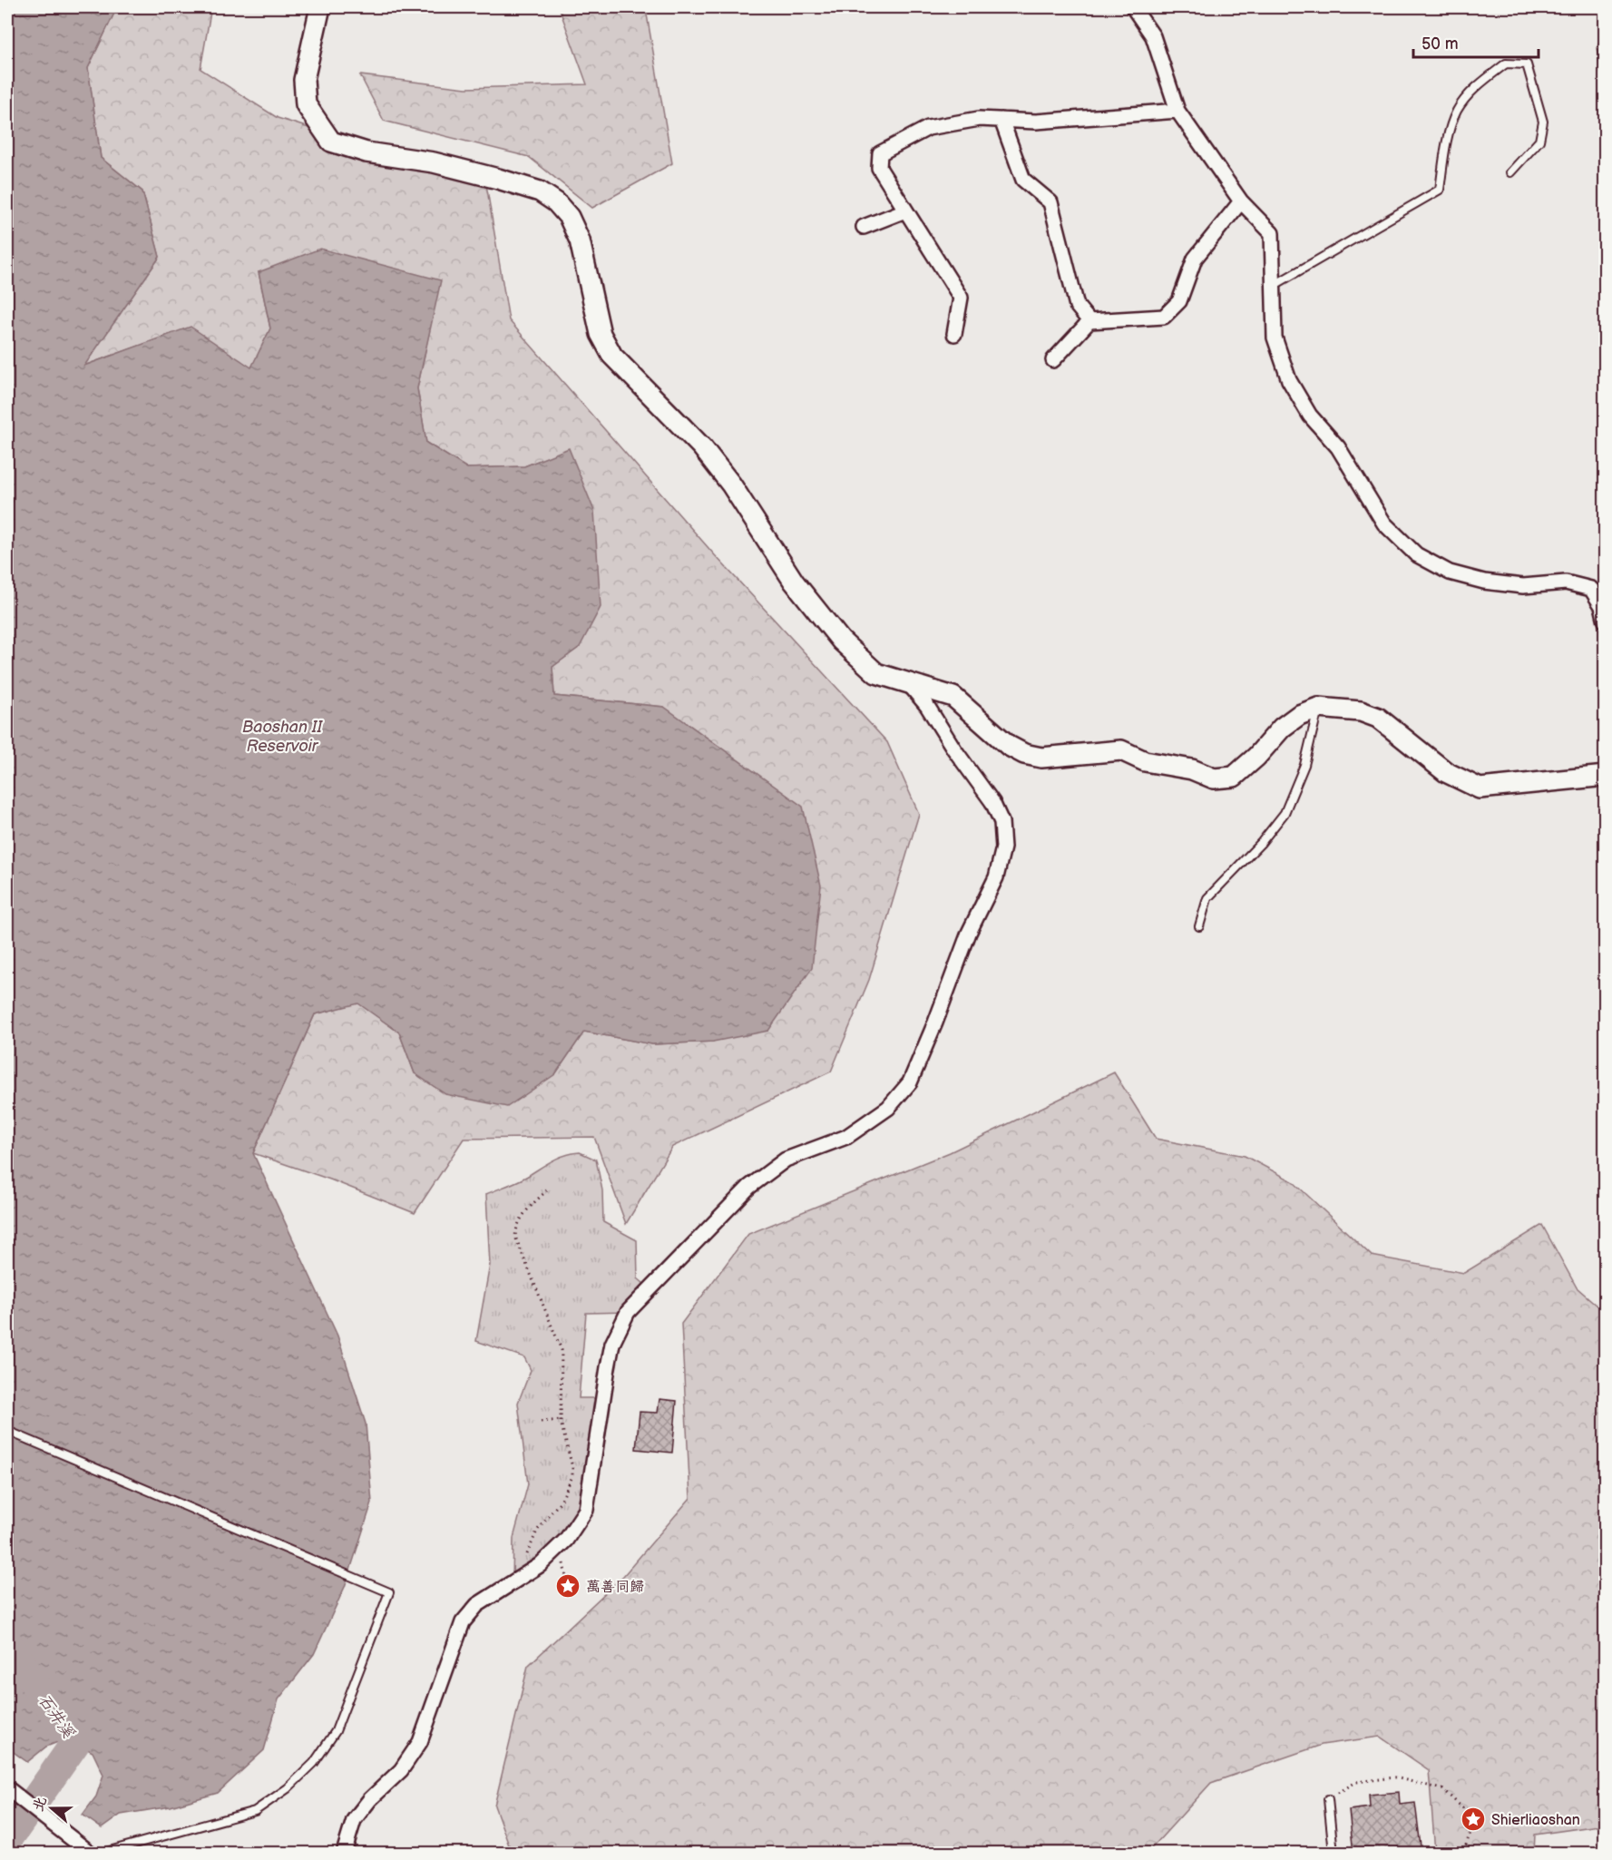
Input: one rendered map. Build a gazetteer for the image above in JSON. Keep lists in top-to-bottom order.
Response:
{
  "water": ["Baoshan II Reservoir", "石井溪"],
  "places": {
    "place": ["萬善同歸", "Shierliaoshan"]
  },
  "scale_bar": "50 m",
  "north": "left"
}
